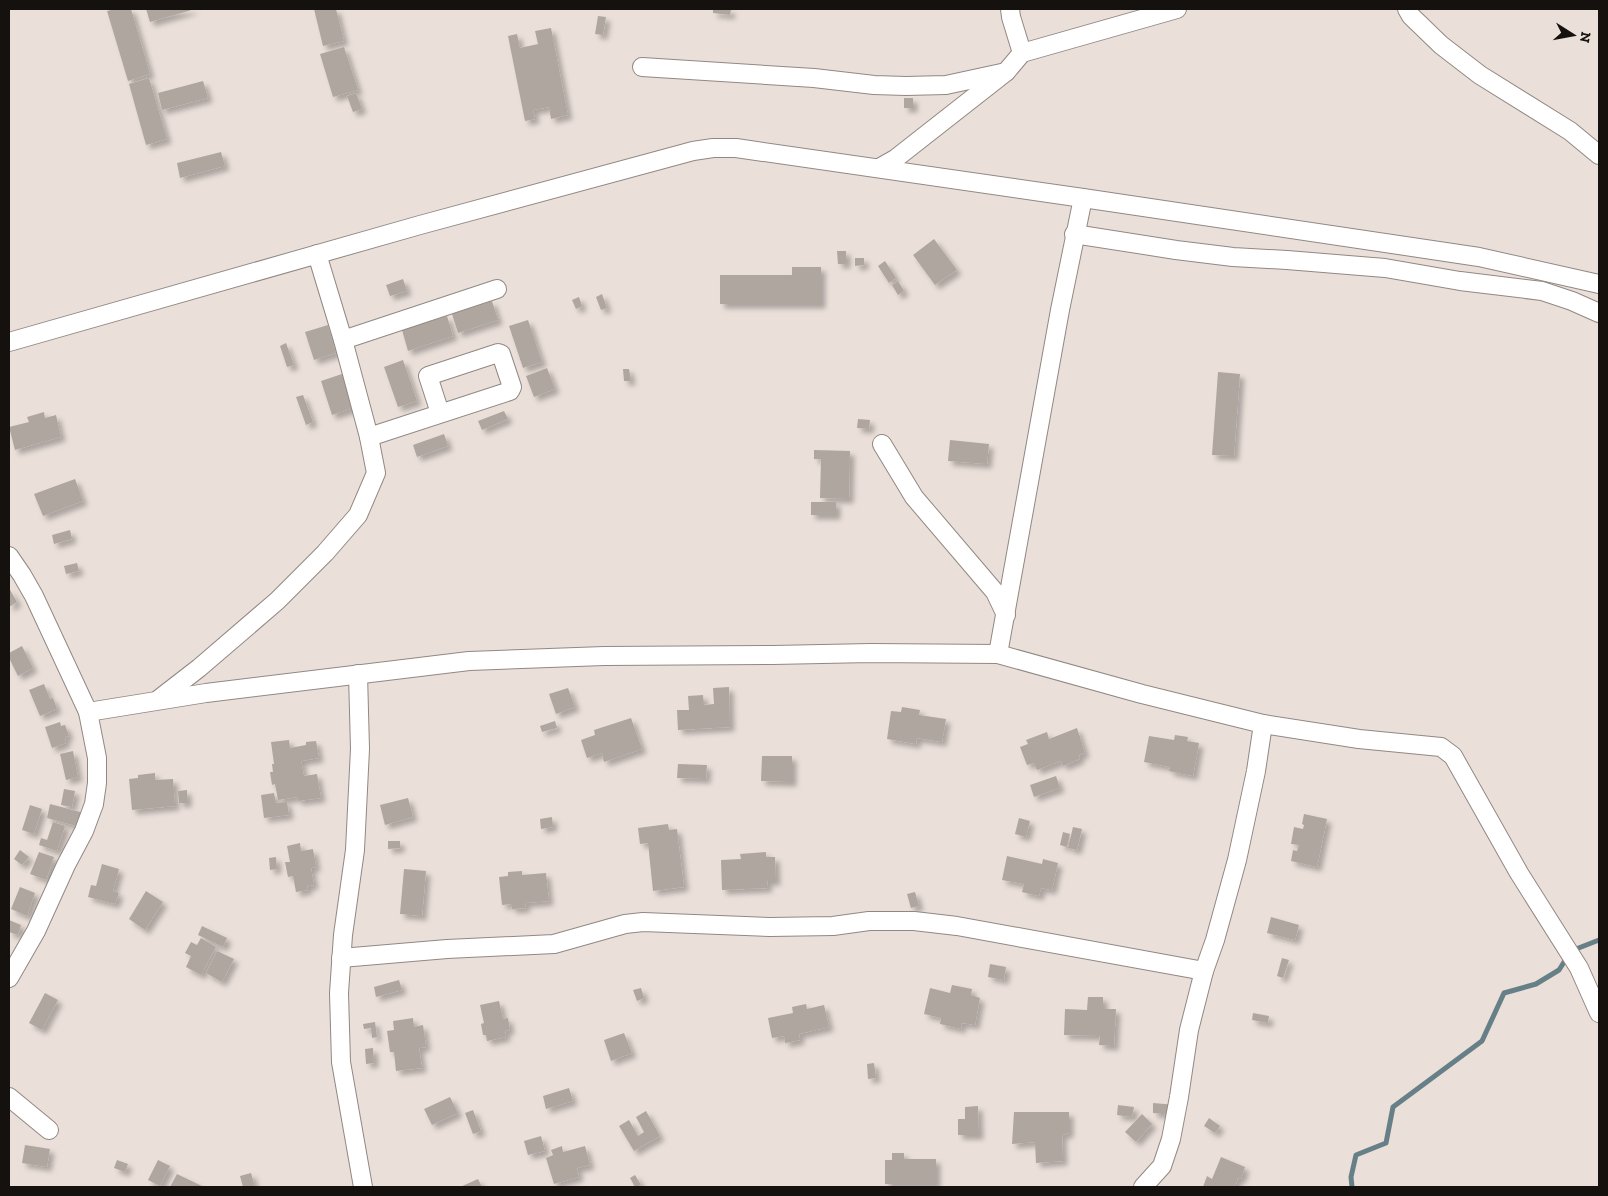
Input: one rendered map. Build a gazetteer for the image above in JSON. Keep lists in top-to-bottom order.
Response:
{
  "north": "right"
}
